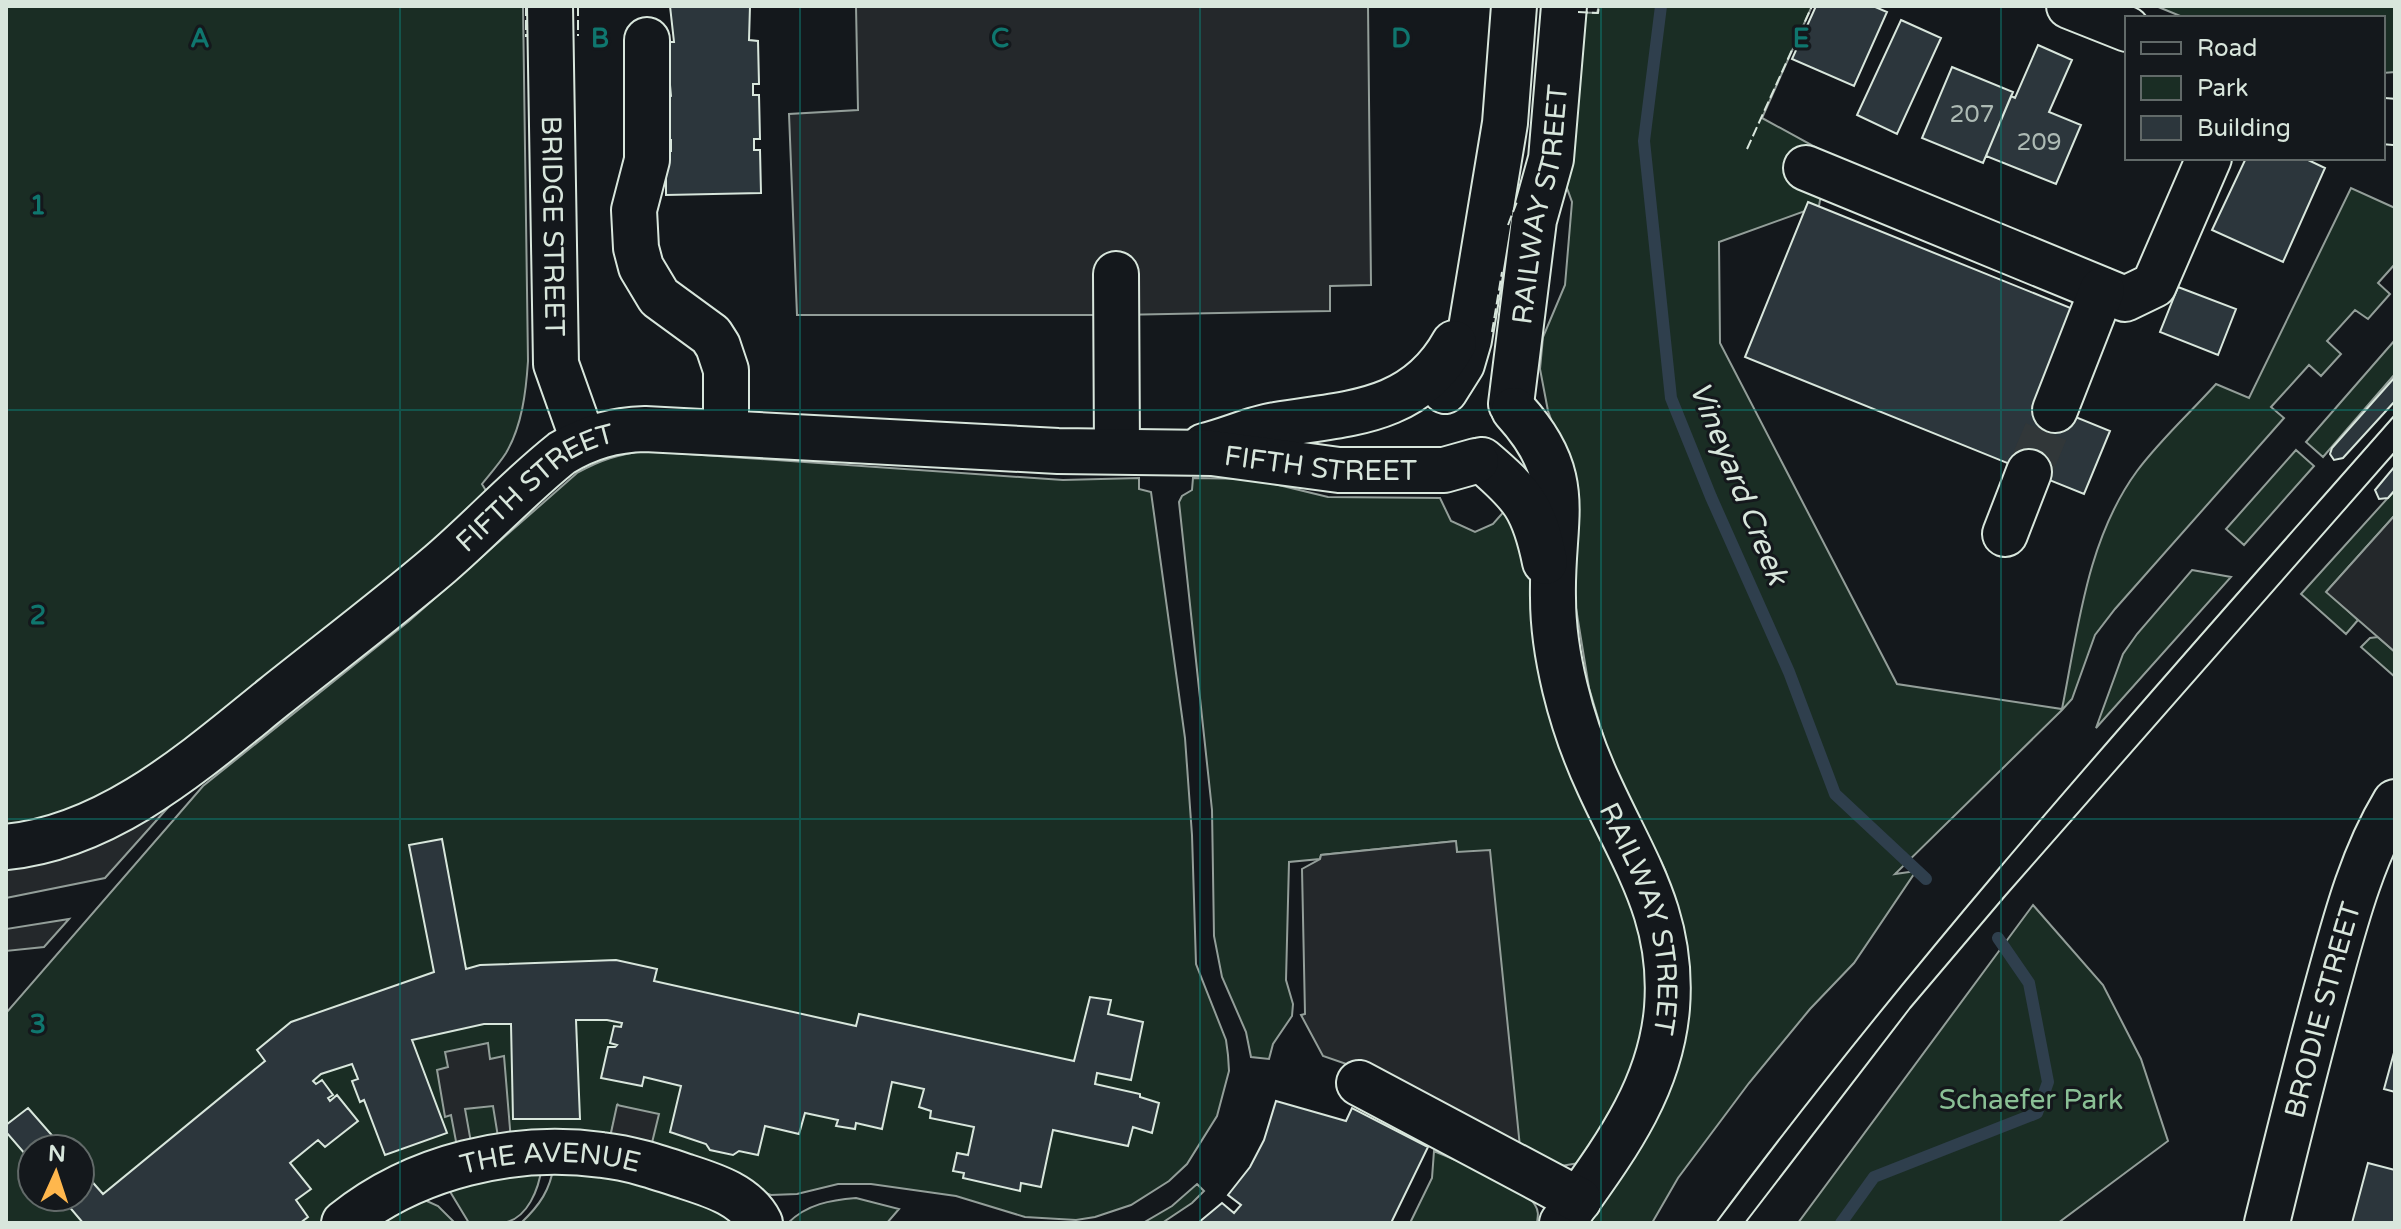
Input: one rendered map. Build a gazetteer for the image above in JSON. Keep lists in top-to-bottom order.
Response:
{
  "streets": {
    "street": [
      "RAILWAY STREET",
      "BRIDGE STREET",
      "FIFTH STREET",
      "BRODIE STREET",
      "THE AVENUE"
    ]
  },
  "crossings": [
    ["RAILWAY STREET", "FIFTH STREET"],
    ["BRIDGE STREET", "FIFTH STREET"]
  ],
  "water": ["Vineyard Creek"],
  "parks": ["Schaefer Park"],
  "house_numbers": ["207", "209"],
  "legend": ["Road", "Park", "Building"],
  "north": "top",
  "grid": {
    "columns": [
      "A",
      "B",
      "C",
      "D",
      "E"
    ],
    "rows": ["1", "2", "3"]
  }
}
